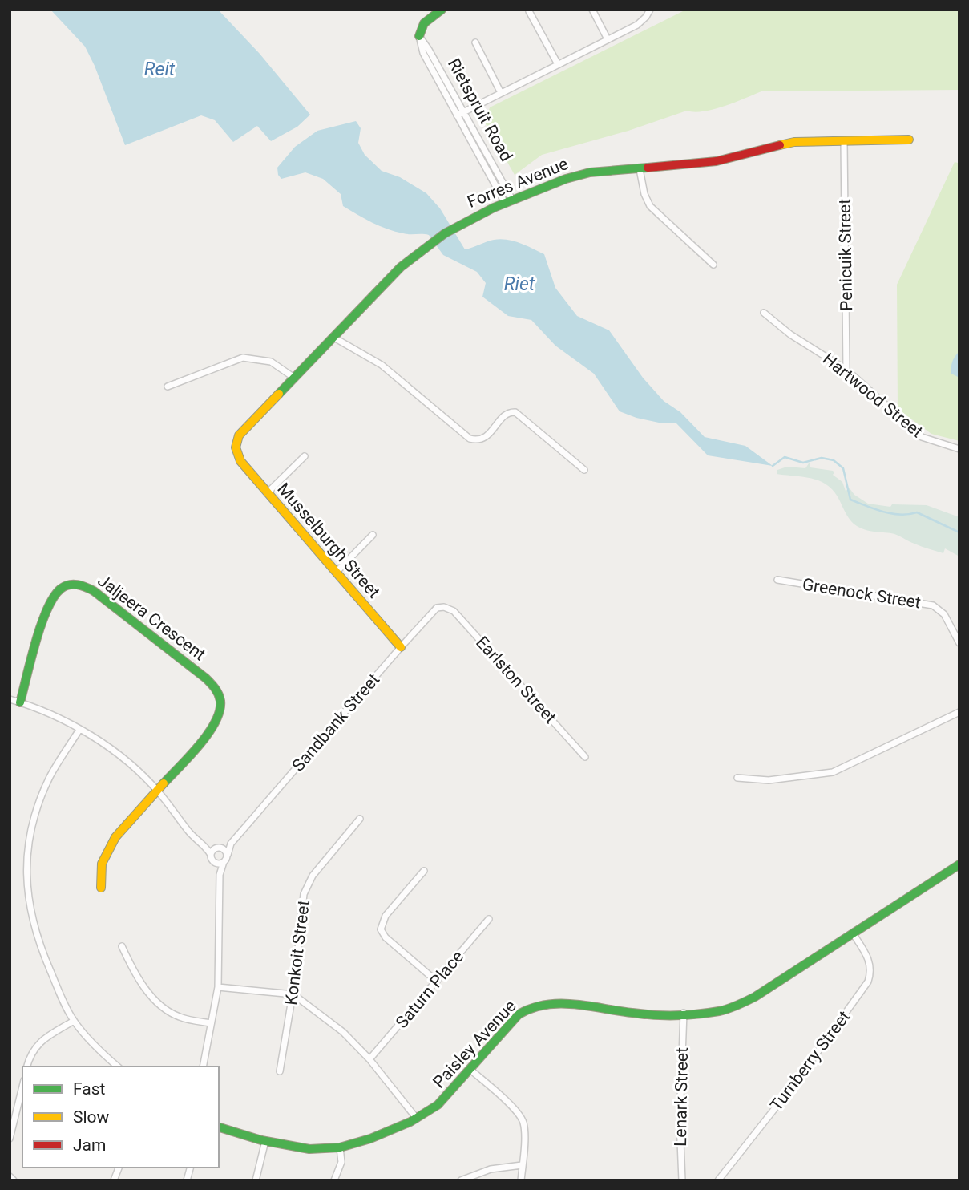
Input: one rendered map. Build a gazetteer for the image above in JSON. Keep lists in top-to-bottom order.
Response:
{
  "streets": {
    "street": [
      "Rietspruit Road",
      "Forres Avenue",
      "Penicuik Street",
      "Hartwood Street",
      "Musselburgh Street",
      "Greenock Street",
      "Jaljeera Crescent",
      "Earlston Street",
      "Sandbank Street",
      "Konkoit Street",
      "Saturn Place",
      "Paisley Avenue",
      "Turnberry Street",
      "Lenark Street"
    ]
  },
  "crossings": [
    ["Rietspruit Road", "Forres Avenue"],
    ["Forres Avenue", "Penicuik Street"],
    ["Forres Avenue", "Musselburgh Street"],
    ["Penicuik Street", "Hartwood Street"],
    ["Musselburgh Street", "Sandbank Street"],
    ["Earlston Street", "Sandbank Street"],
    ["Paisley Avenue", "Turnberry Street"],
    ["Paisley Avenue", "Lenark Street"]
  ],
  "water": ["Reit", "Riet"],
  "legend": ["Fast", "Slow", "Jam"]
}
